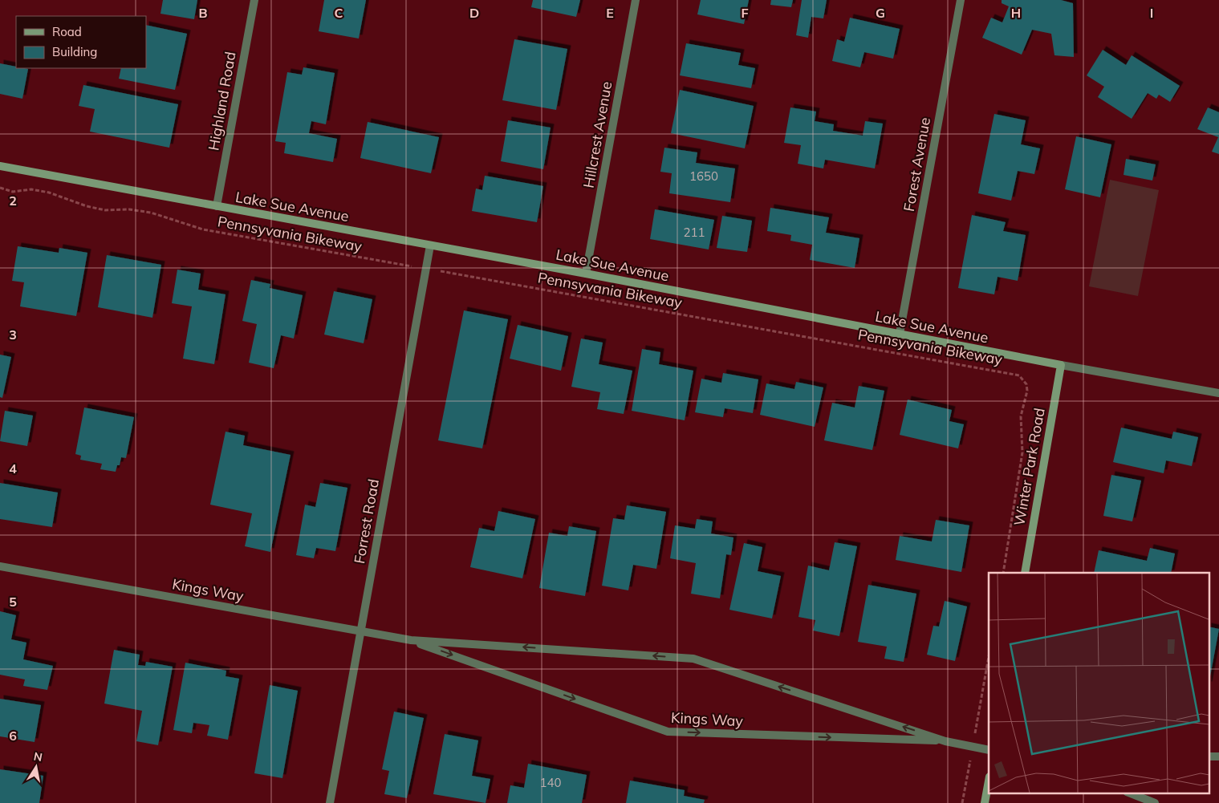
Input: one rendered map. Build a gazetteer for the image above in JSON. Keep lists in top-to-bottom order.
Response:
{
  "streets": {
    "street": [
      "Highland Road",
      "Hillcrest Avenue",
      "Forest Avenue",
      "Lake Sue Avenue",
      "Winter Park Road",
      "Forrest Road",
      "Kings Way"
    ],
    "path": ["Pennsyvania Bikeway"]
  },
  "crossings": [
    ["Highland Road", "Lake Sue Avenue"],
    ["Hillcrest Avenue", "Lake Sue Avenue"],
    ["Forest Avenue", "Lake Sue Avenue"],
    ["Lake Sue Avenue", "Winter Park Road"],
    ["Lake Sue Avenue", "Forrest Road"],
    ["Pennsyvania Bikeway", "Forrest Road"],
    ["Forrest Road", "Kings Way"]
  ],
  "house_numbers": ["1650", "211", "140"],
  "legend": ["Road", "Building"],
  "north": "top",
  "grid": {
    "columns": [
      "B",
      "C",
      "D",
      "E",
      "F",
      "G",
      "H",
      "I"
    ],
    "rows": [
      "2",
      "3",
      "4",
      "5",
      "6"
    ]
  }
}
